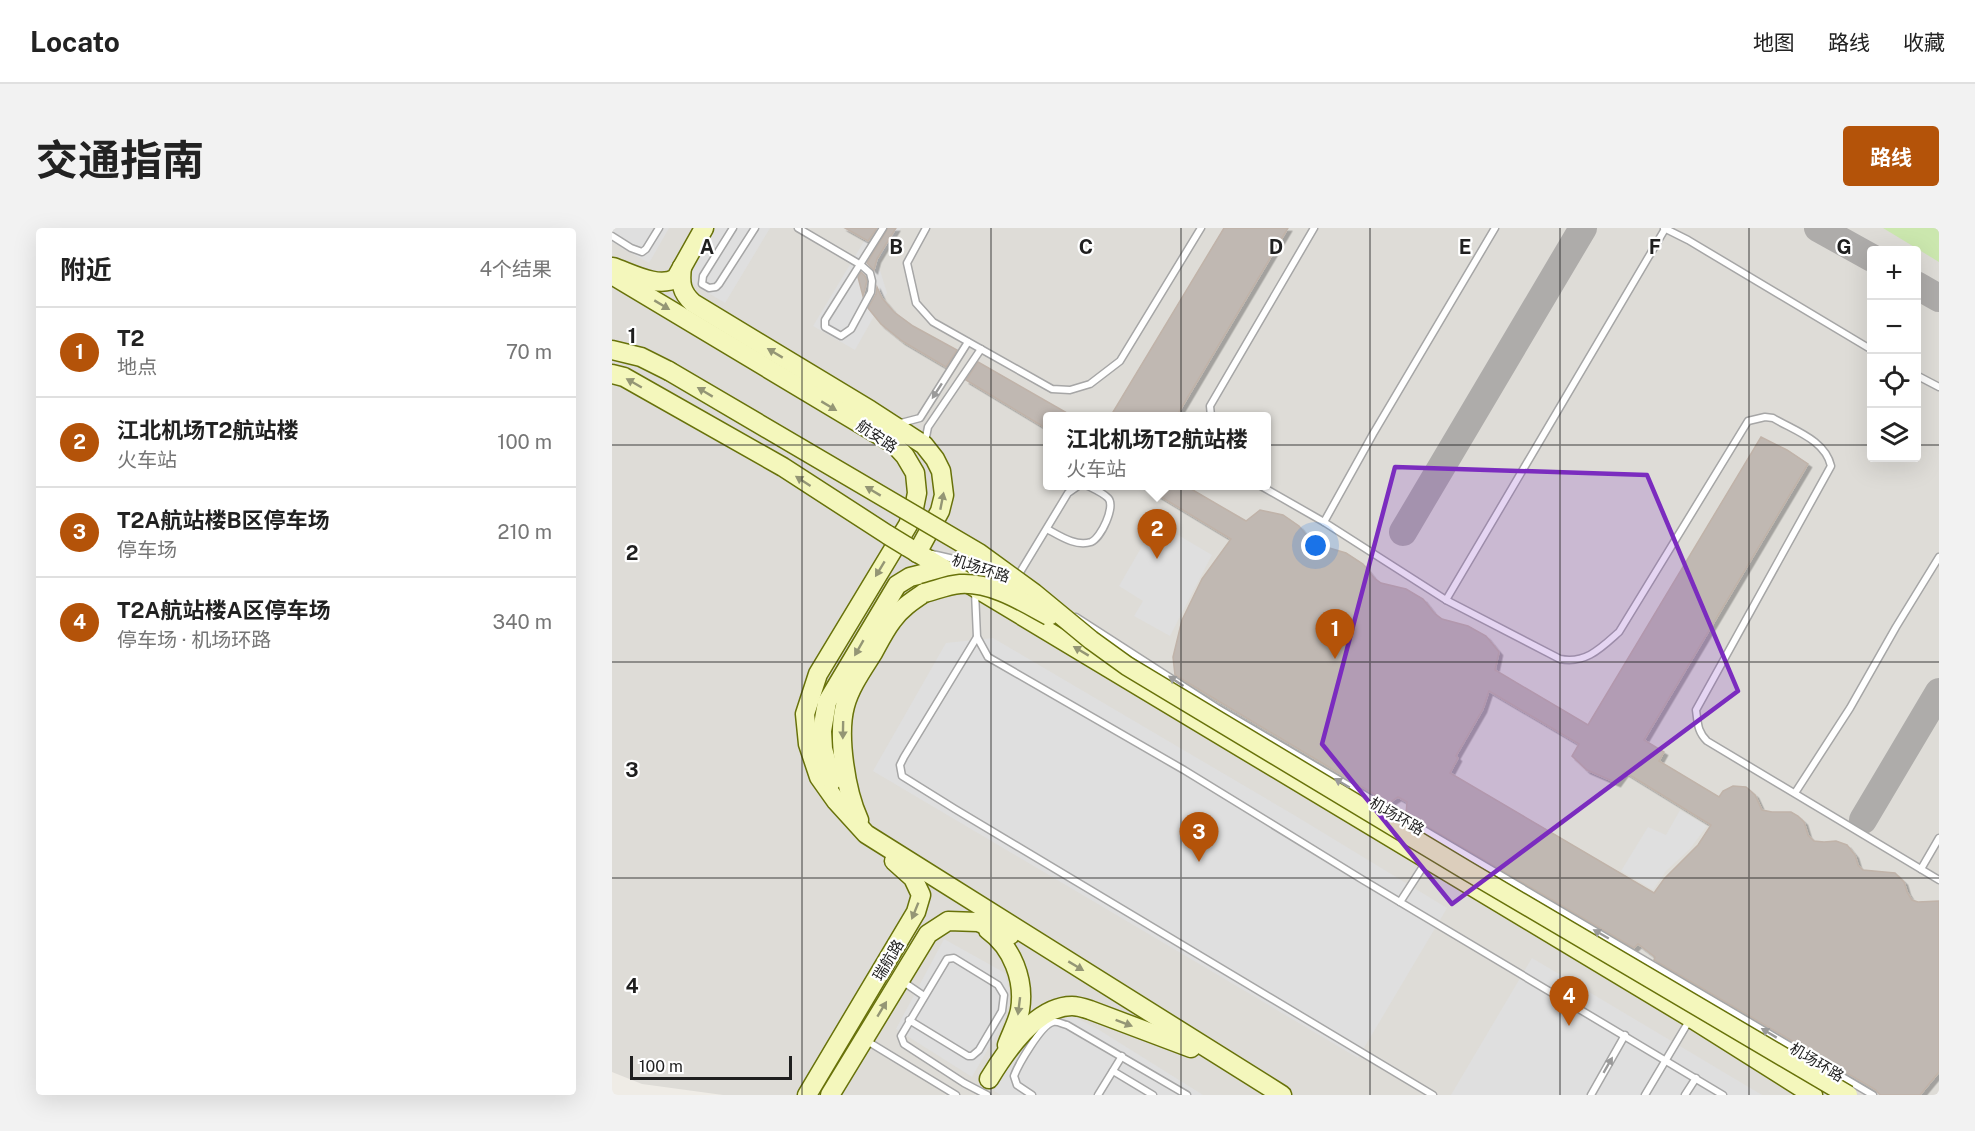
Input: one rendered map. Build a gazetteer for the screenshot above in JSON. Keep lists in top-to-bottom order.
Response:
{
  "streets": {
    "street": ["航安路", "机场环路", "瑞航路"]
  },
  "crossings": [
    ["航安路", "机场环路"]
  ],
  "scale_bar": "100 m",
  "page": {
    "header": "Locato",
    "nav": ["地图", "路线", "收藏"],
    "title": "交通指南",
    "buttons": "路线",
    "heading": ["附近", "4个结果"],
    "map_buttons": ["+", "−"],
    "list": [
      {
        "mark": "1",
        "name": "T2",
        "note": "地点",
        "value": "70 m"
      },
      {
        "mark": "2",
        "name": "江北机场T2航站楼",
        "note": "火车站",
        "value": "100 m"
      },
      {
        "mark": "3",
        "name": "T2A航站楼B区停车场",
        "note": "停车场",
        "value": "210 m"
      },
      {
        "mark": "4",
        "name": "T2A航站楼A区停车场",
        "note": "停车场 · 机场环路",
        "value": "340 m"
      }
    ],
    "popup": ["江北机场T2航站楼", "火车站"],
    "pins": [
      "2",
      "1",
      "3",
      "4"
    ],
    "scale": "100 m"
  },
  "grid": {
    "columns": [
      "A",
      "B",
      "C",
      "D",
      "E",
      "F",
      "G"
    ],
    "rows": [
      "1",
      "2",
      "3",
      "4"
    ]
  }
}
